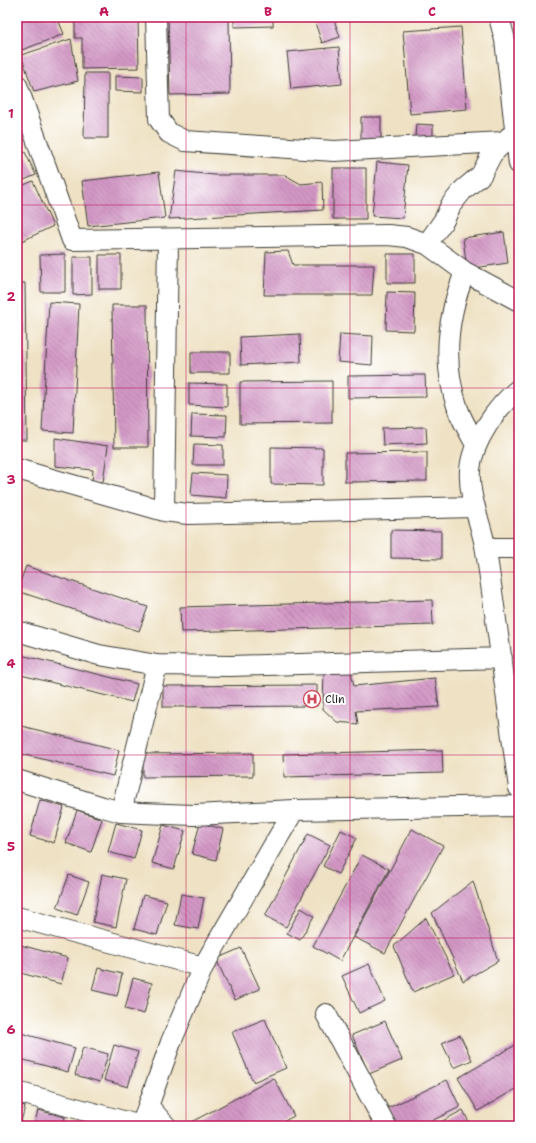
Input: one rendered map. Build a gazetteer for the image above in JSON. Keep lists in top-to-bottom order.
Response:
{
  "places": {
    "hospital": ["Clin"]
  },
  "grid": {
    "columns": ["A", "B", "C"],
    "rows": [
      "1",
      "2",
      "3",
      "4",
      "5",
      "6"
    ]
  }
}
